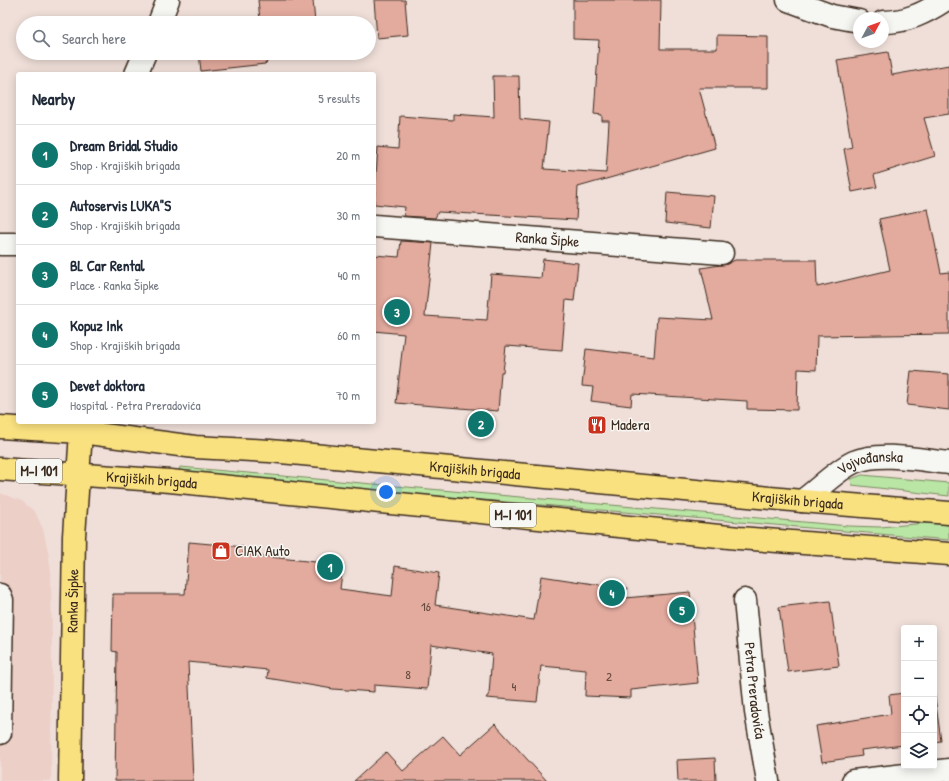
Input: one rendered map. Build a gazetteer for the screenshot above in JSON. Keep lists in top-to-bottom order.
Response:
{
  "streets": {
    "main road": ["Ranka Šipke", "Krajiških brigada", "M-I 101"],
    "street": ["Vojvođanska", "Petra Preradovića"]
  },
  "crossings": [
    ["Ranka Šipke", "Krajiških brigada"],
    ["Vojvođanska", "Krajiških brigada"]
  ],
  "places": {
    "restaurant": ["Madera"],
    "shop": ["CIAK Auto"]
  },
  "house_numbers": [
    "16",
    "8",
    "2",
    "4"
  ],
  "north": "top right",
  "page": {
    "search": "Search here",
    "heading": ["Nearby", "5 results"],
    "list": [
      {
        "mark": "1",
        "name": "Dream Bridal Studio",
        "note": "Shop · Krajiških brigada",
        "value": "20 m"
      },
      {
        "mark": "2",
        "name": "Autoservis LUKA\"S",
        "note": "Shop · Krajiških brigada",
        "value": "30 m"
      },
      {
        "mark": "3",
        "name": "BL Car Rental",
        "note": "Place · Ranka Šipke",
        "value": "40 m"
      },
      {
        "mark": "4",
        "name": "Kopuz Ink",
        "note": "Shop · Krajiških brigada",
        "value": "60 m"
      },
      {
        "mark": "5",
        "name": "Devet doktora",
        "note": "Hospital · Petra Preradovića",
        "value": "70 m"
      }
    ],
    "pins": [
      "3",
      "2",
      "1",
      "4",
      "5"
    ],
    "map_buttons": ["+", "−"]
  }
}
